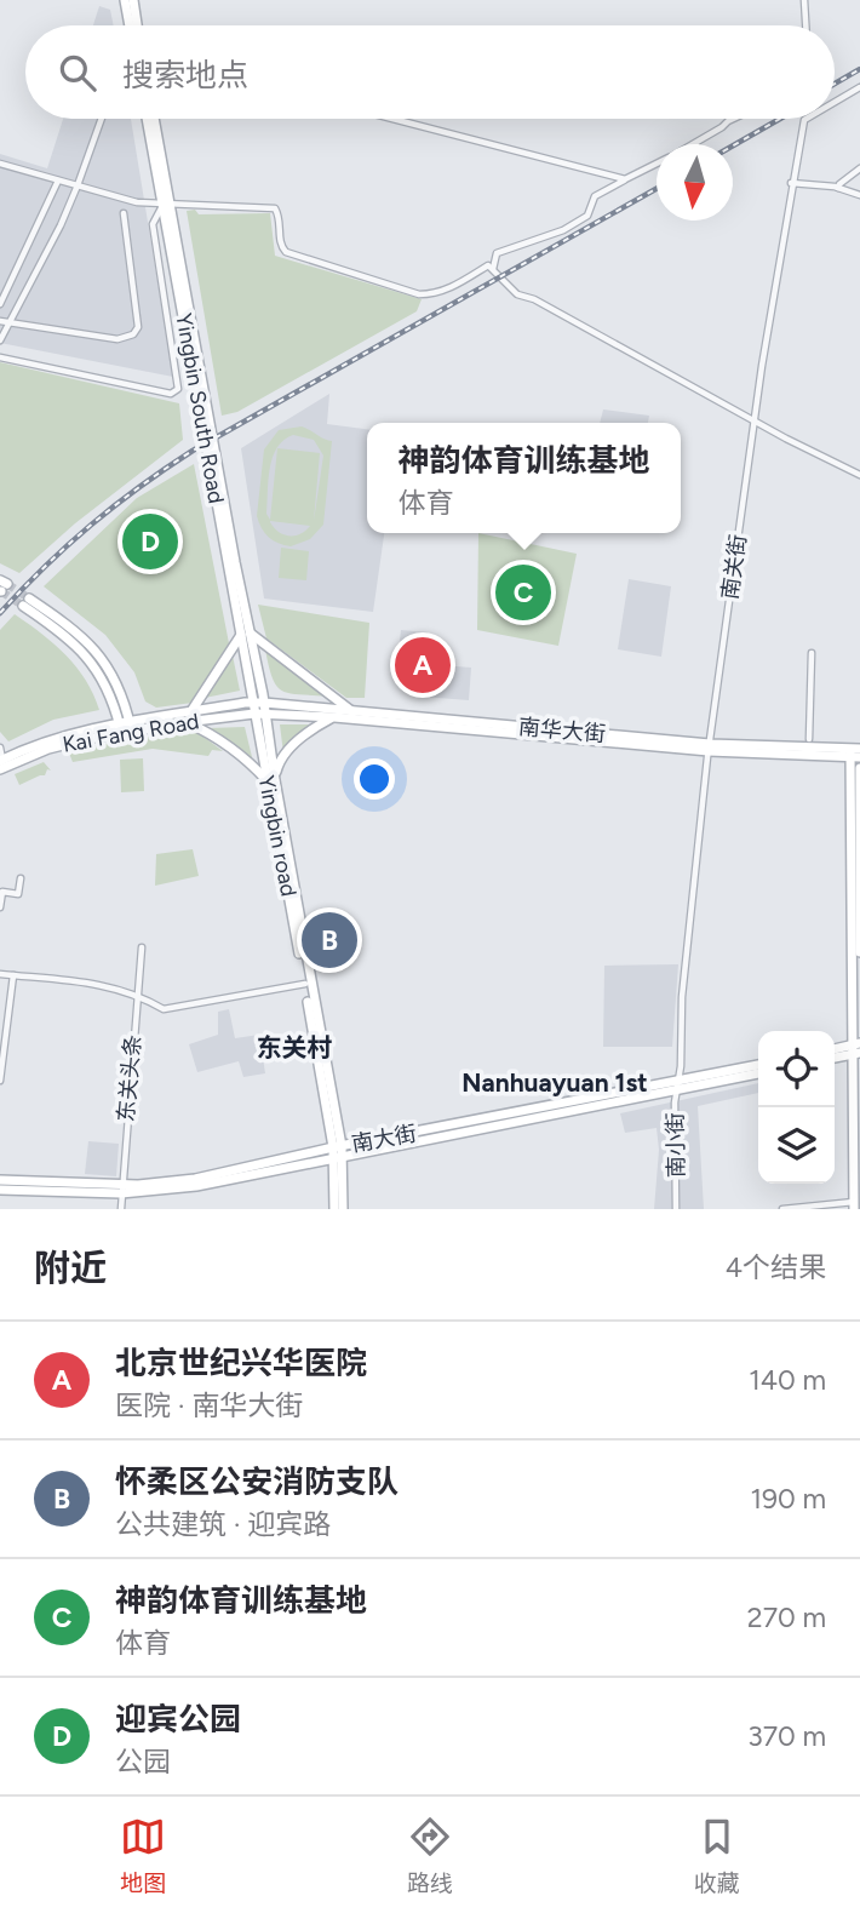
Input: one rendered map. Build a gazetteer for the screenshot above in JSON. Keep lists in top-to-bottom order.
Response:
{
  "streets": {
    "main road": [
      "Yingbin South Road",
      "南华大街",
      "Kai Fang Road",
      "Yingbin road",
      "南大街"
    ],
    "street": ["南关街", "东关头条", "南小街"]
  },
  "crossings": [
    ["Yingbin South Road", "南华大街"],
    ["Yingbin South Road", "Kai Fang Road"],
    ["Yingbin South Road", "Yingbin road"],
    ["南关街", "南华大街"],
    ["南关街", "南大街"],
    ["南关街", "南小街"],
    ["南华大街", "Kai Fang Road"],
    ["Kai Fang Road", "Yingbin road"],
    ["Yingbin road", "南大街"],
    ["东关头条", "南大街"],
    ["南大街", "南小街"]
  ],
  "districts": ["东关村", "Nanhuayuan 1st"],
  "north": "bottom",
  "page": {
    "search": "搜索地点",
    "popup": ["神韵体育训练基地", "体育"],
    "pins": [
      "D",
      "C",
      "A",
      "B"
    ],
    "heading": ["附近", "4个结果"],
    "list": [
      {
        "mark": "A",
        "name": "北京世纪兴华医院",
        "note": "医院 · 南华大街",
        "value": "140 m"
      },
      {
        "mark": "B",
        "name": "怀柔区公安消防支队",
        "note": "公共建筑 · 迎宾路",
        "value": "190 m"
      },
      {
        "mark": "C",
        "name": "神韵体育训练基地",
        "note": "体育",
        "value": "270 m"
      },
      {
        "mark": "D",
        "name": "迎宾公园",
        "note": "公园",
        "value": "370 m"
      }
    ],
    "nav": ["地图", "路线", "收藏"]
  }
}
